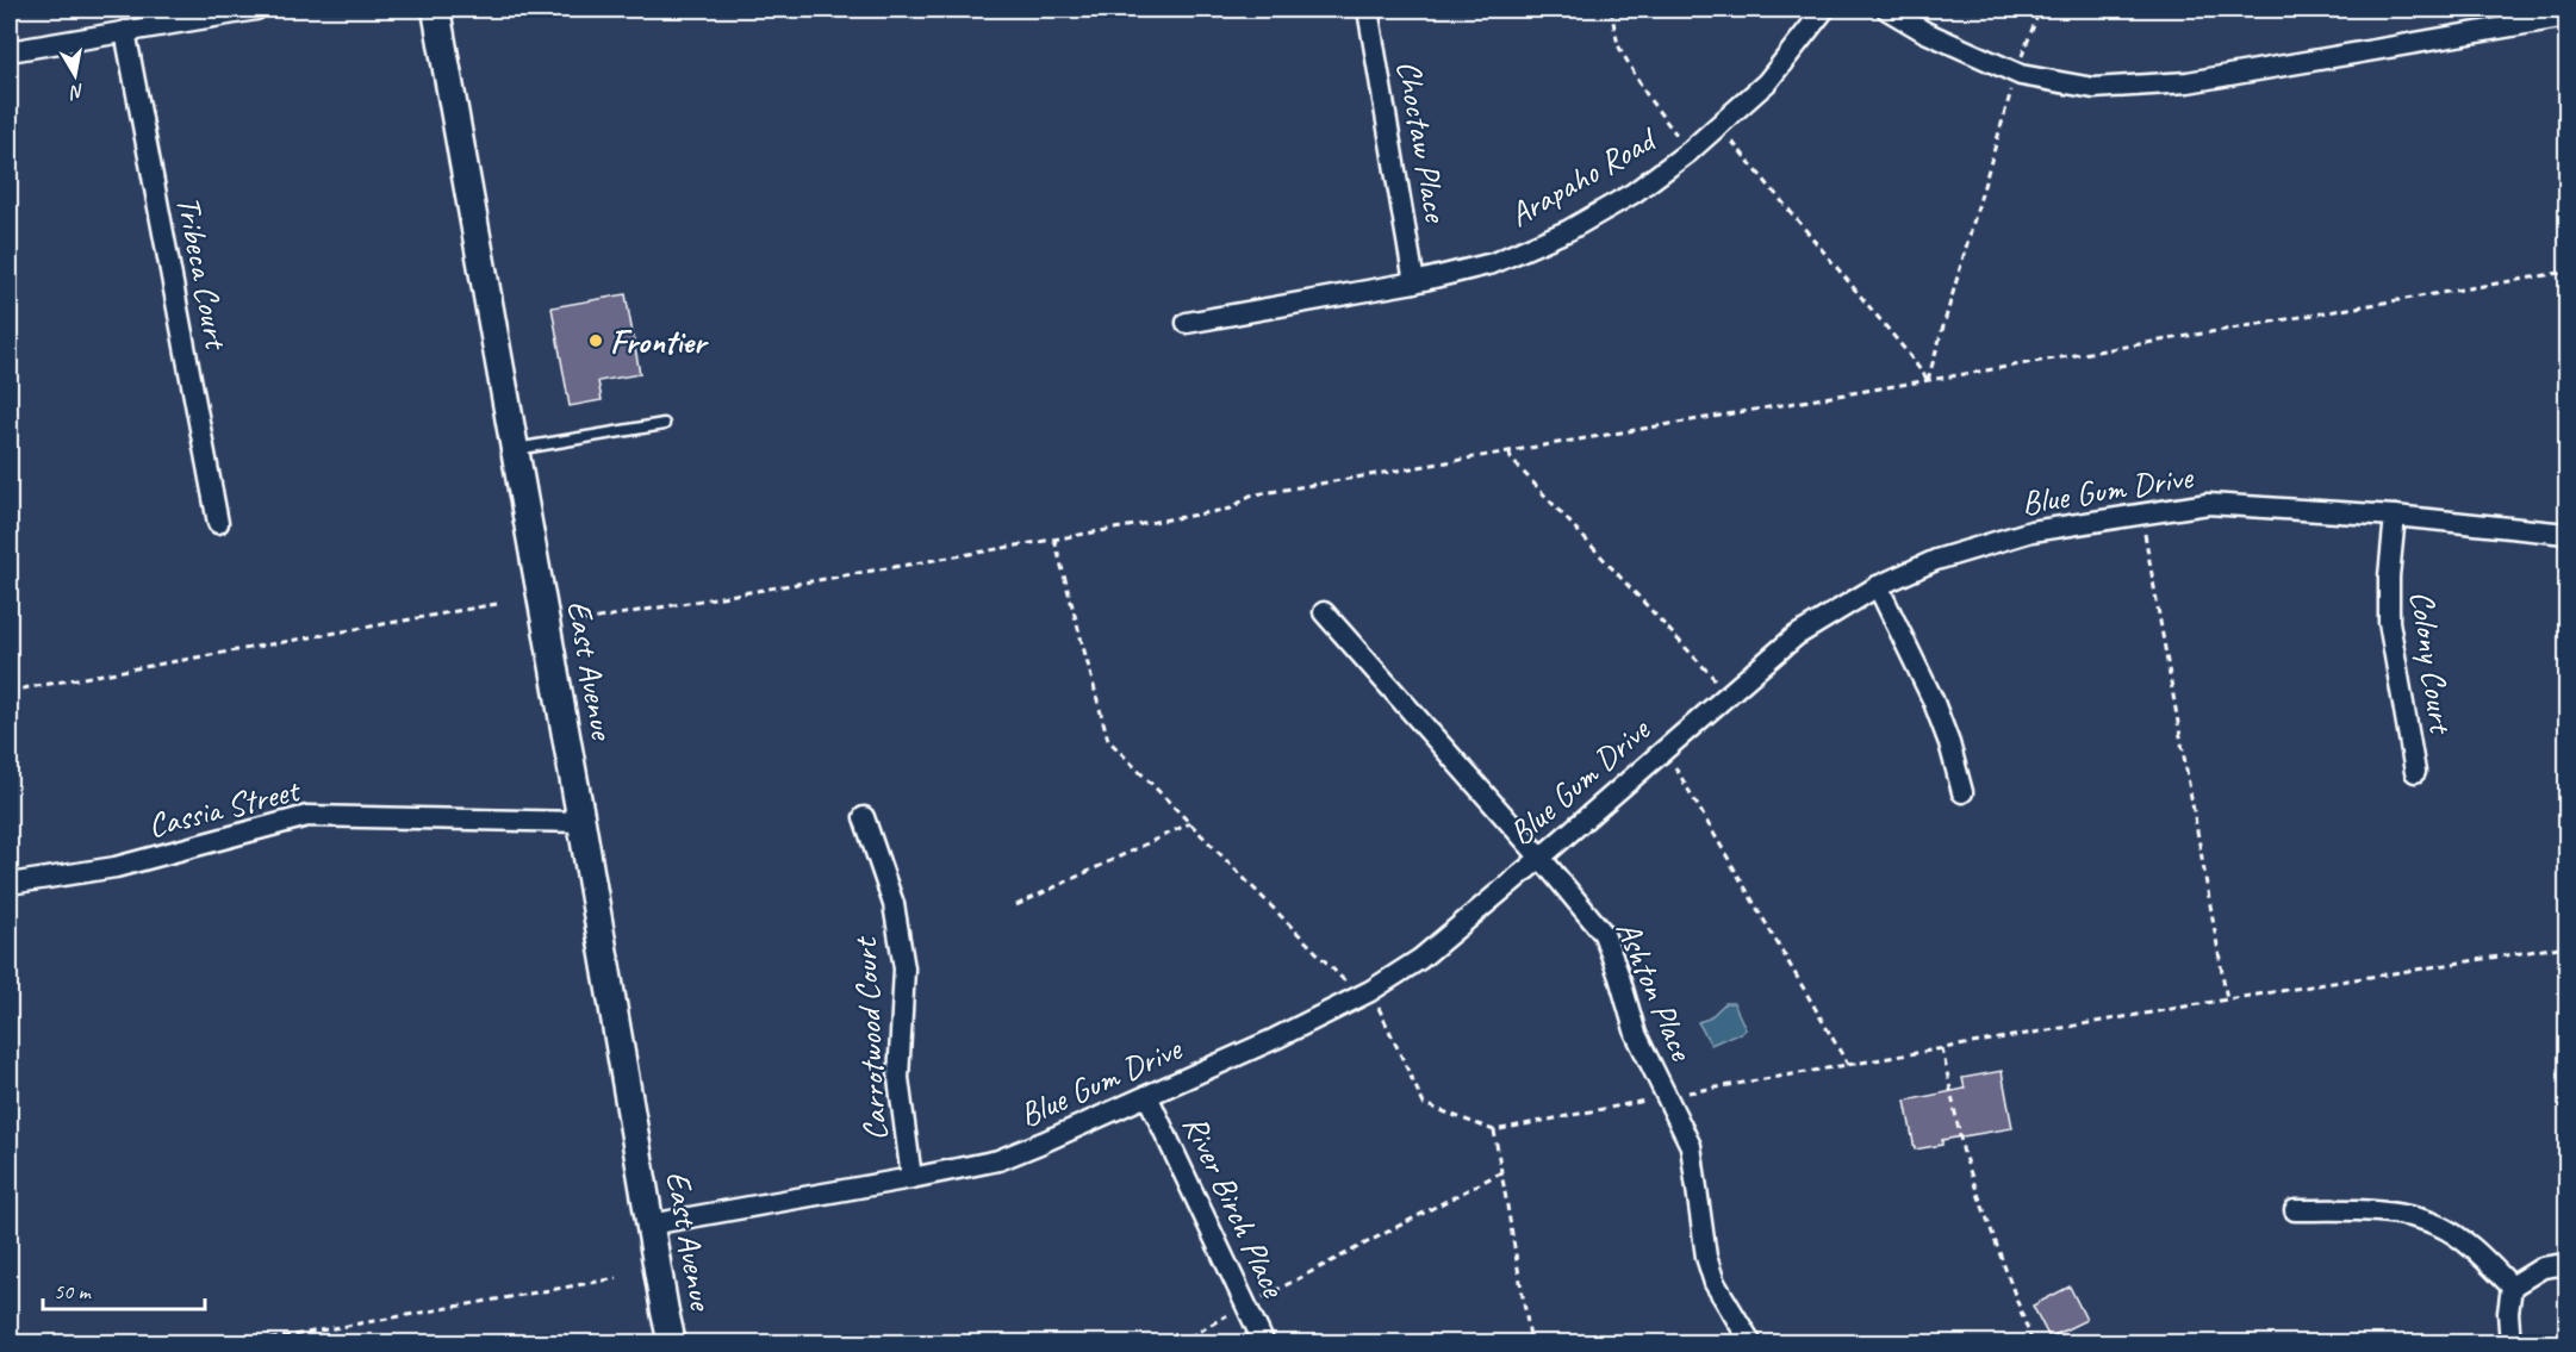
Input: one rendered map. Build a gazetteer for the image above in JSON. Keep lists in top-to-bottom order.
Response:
{
  "streets": {
    "main road": ["East Avenue"],
    "street": [
      "Choctaw Place",
      "Arapaho Road",
      "Tribeca Court",
      "Blue Gum Drive",
      "Colony Court",
      "Cassia Street",
      "Ashton Place",
      "Carrotwood Court",
      "River Birch Place"
    ]
  },
  "crossings": [
    ["Choctaw Place", "Arapaho Road"],
    ["Blue Gum Drive", "Colony Court"],
    ["Blue Gum Drive", "East Avenue"],
    ["Blue Gum Drive", "Ashton Place"],
    ["Blue Gum Drive", "Carrotwood Court"],
    ["Blue Gum Drive", "River Birch Place"],
    ["East Avenue", "Cassia Street"]
  ],
  "places": ["Frontier"],
  "scale_bar": "50 m",
  "north": "bottom"
}
